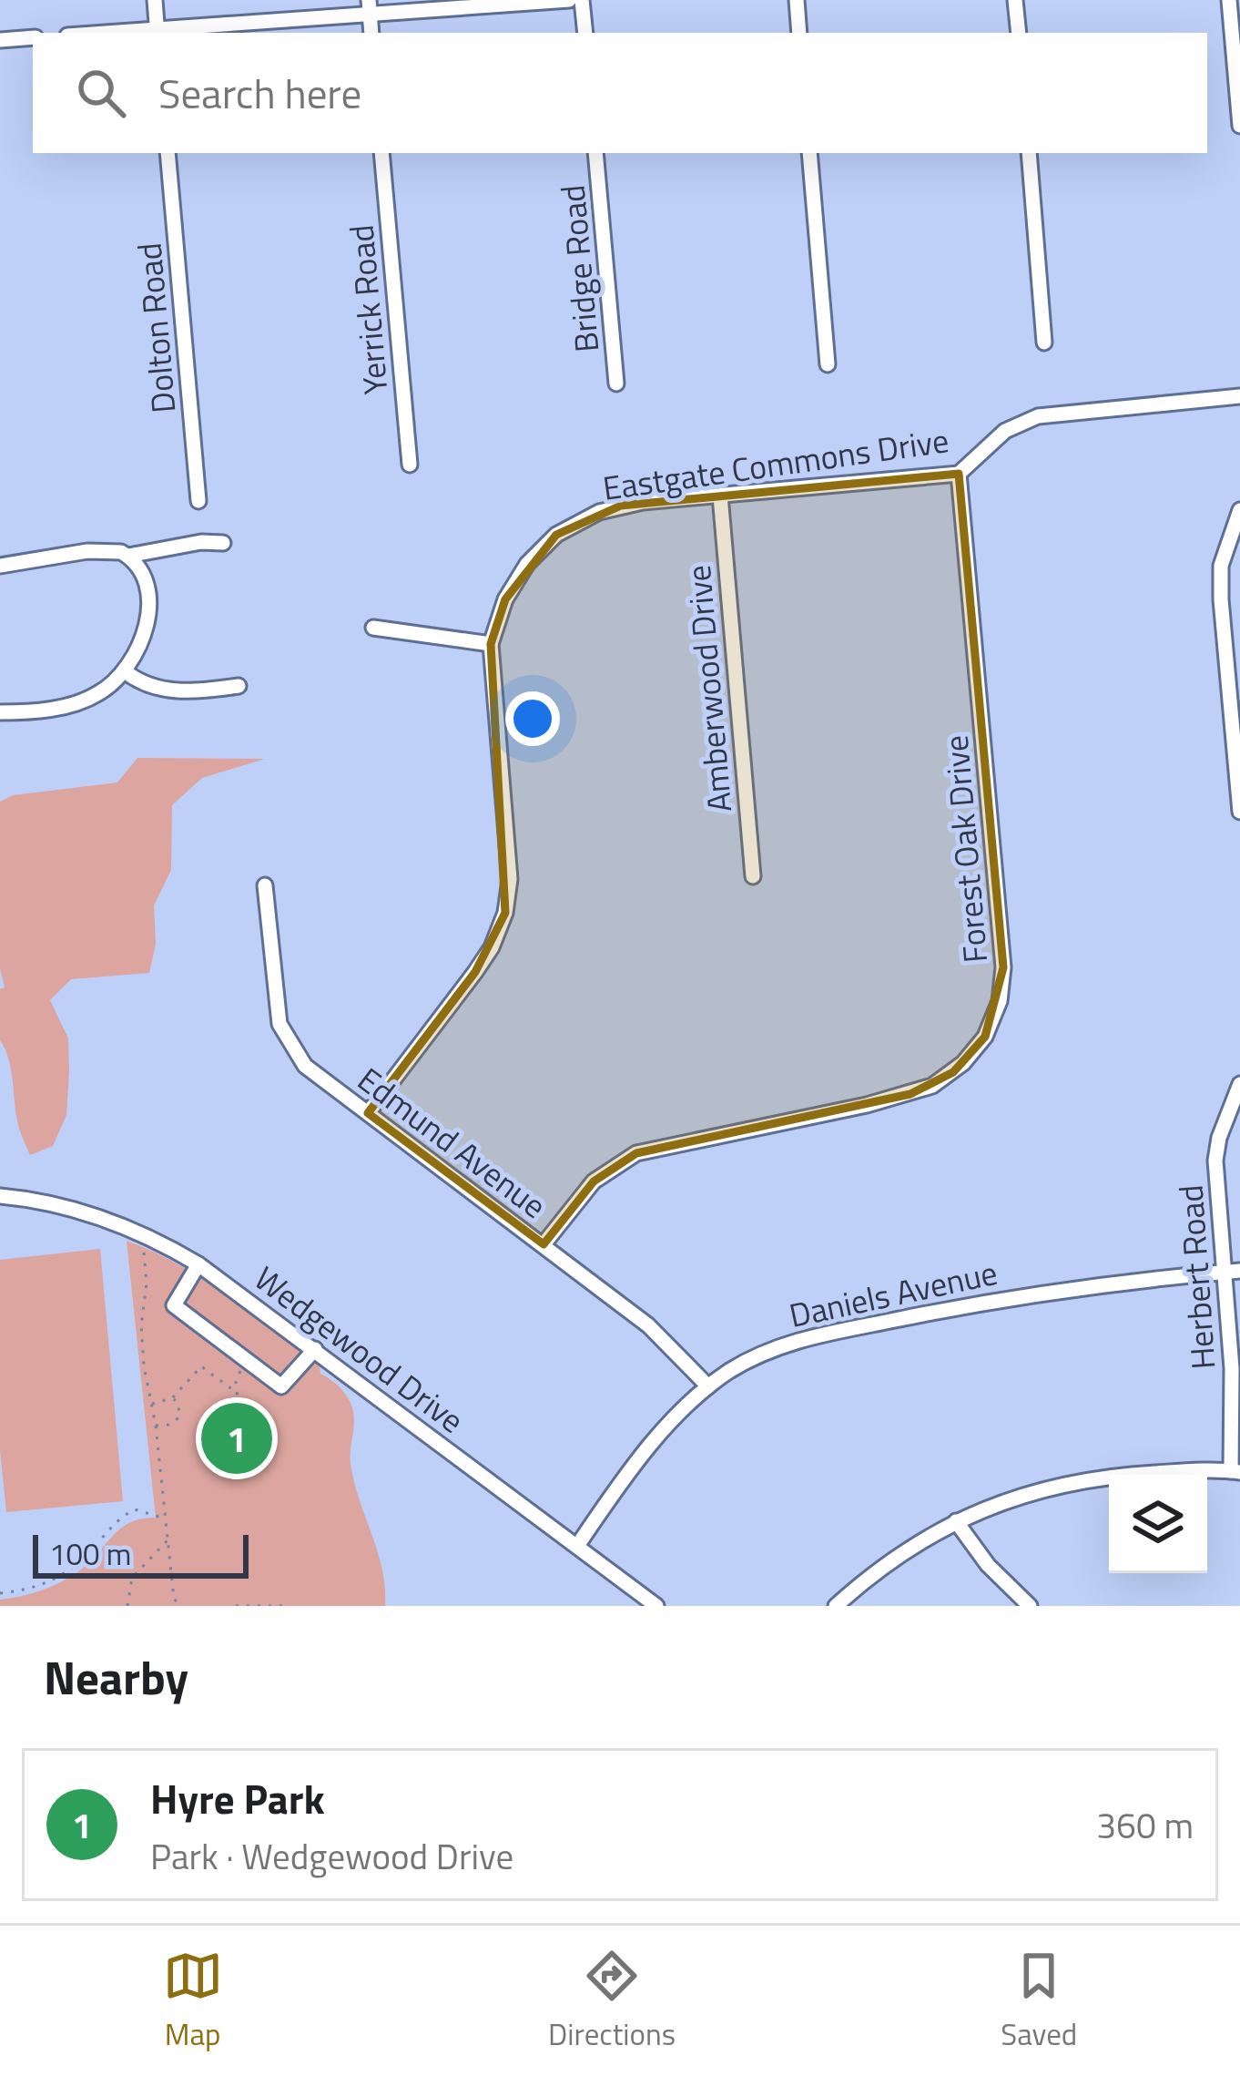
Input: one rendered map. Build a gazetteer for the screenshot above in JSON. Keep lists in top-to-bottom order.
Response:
{
  "streets": {
    "street": [
      "Bridge Road",
      "Yerrick Road",
      "Dolton Road",
      "Eastgate Commons Drive",
      "Amberwood Drive",
      "Forest Oak Drive",
      "Edmund Avenue",
      "Herbert Road",
      "Daniels Avenue",
      "Wedgewood Drive"
    ]
  },
  "crossings": [
    ["Eastgate Commons Drive", "Amberwood Drive"],
    ["Eastgate Commons Drive", "Forest Oak Drive"],
    ["Eastgate Commons Drive", "Edmund Avenue"],
    ["Forest Oak Drive", "Edmund Avenue"],
    ["Edmund Avenue", "Daniels Avenue"],
    ["Herbert Road", "Daniels Avenue"],
    ["Daniels Avenue", "Wedgewood Drive"]
  ],
  "scale_bar": "100 m",
  "page": {
    "search": "Search here",
    "pins": "1",
    "scale": "100 m",
    "heading": "Nearby",
    "list": [
      {
        "mark": "1",
        "name": "Hyre Park",
        "note": "Park · Wedgewood Drive",
        "value": "360 m"
      }
    ],
    "nav": ["Map", "Directions", "Saved"]
  }
}
